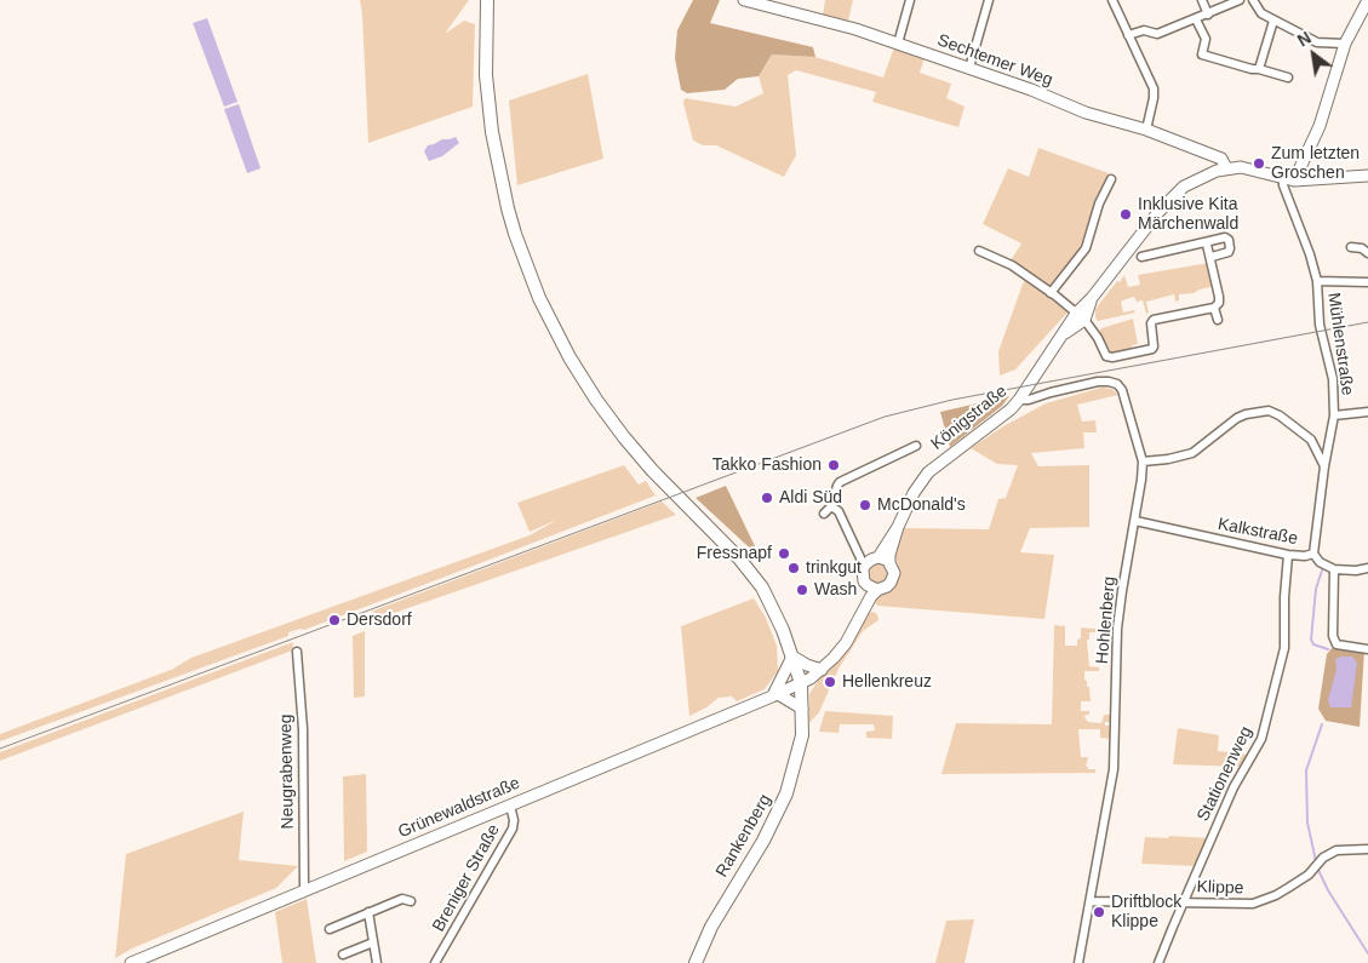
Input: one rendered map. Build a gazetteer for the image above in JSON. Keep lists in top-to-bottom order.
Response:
{
  "streets": {
    "main road": ["Rankenberg"],
    "street": [
      "Sechtemer Weg",
      "Mühlenstraße",
      "Königstraße",
      "Kalkstraße",
      "Hohlenberg",
      "Neugrabenweg",
      "Stationenweg",
      "Grünewaldstraße",
      "Breniger Straße",
      "Klippe"
    ]
  },
  "crossings": [
    ["Mühlenstraße", "Kalkstraße"],
    ["Königstraße", "Hohlenberg"],
    ["Königstraße", "Grünewaldstraße"],
    ["Königstraße", "Rankenberg"],
    ["Kalkstraße", "Hohlenberg"],
    ["Kalkstraße", "Stationenweg"],
    ["Hohlenberg", "Klippe"],
    ["Neugrabenweg", "Grünewaldstraße"],
    ["Stationenweg", "Klippe"],
    ["Grünewaldstraße", "Rankenberg"],
    ["Grünewaldstraße", "Breniger Straße"]
  ],
  "places": [
    "Zum letzten Groschen",
    "Inklusive Kita Märchenwald",
    "Takko Fashion",
    "Aldi Süd",
    "McDonald's",
    "Fressnapf",
    "trinkgut",
    "Wash",
    "Dersdorf",
    "Hellenkreuz",
    "Driftblock Klippe"
  ],
  "north": "top left"
}
